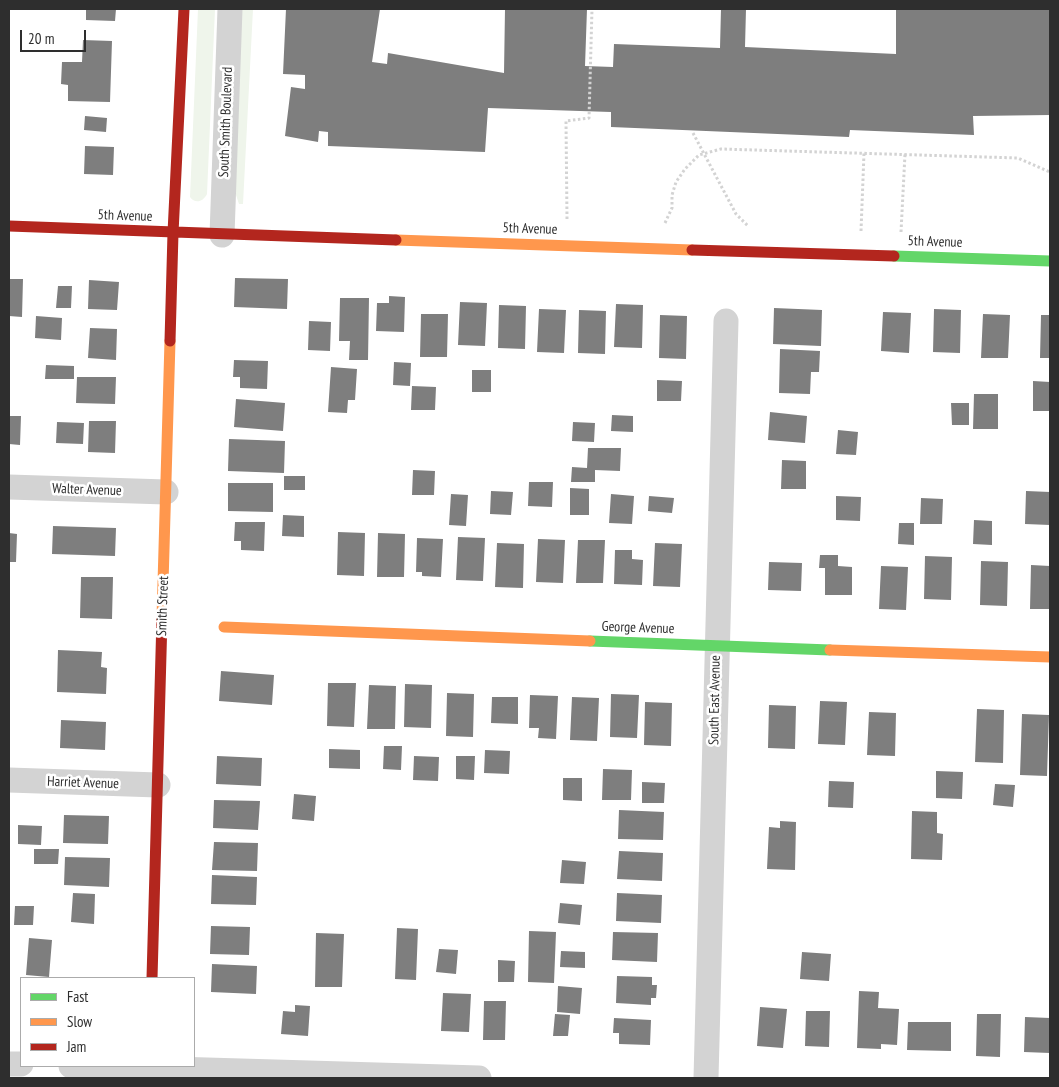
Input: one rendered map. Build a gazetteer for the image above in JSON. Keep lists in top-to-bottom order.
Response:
{
  "streets": {
    "street": [
      "South Smith Boulevard",
      "5th Avenue",
      "Walter Avenue",
      "Smith Street",
      "George Avenue",
      "South East Avenue",
      "Harriet Avenue"
    ]
  },
  "crossings": [
    ["South Smith Boulevard", "5th Avenue"],
    ["5th Avenue", "Smith Street"],
    ["Walter Avenue", "Smith Street"],
    ["Smith Street", "Harriet Avenue"],
    ["George Avenue", "South East Avenue"]
  ],
  "legend": ["Fast", "Slow", "Jam"],
  "scale_bar": "20 m"
}
